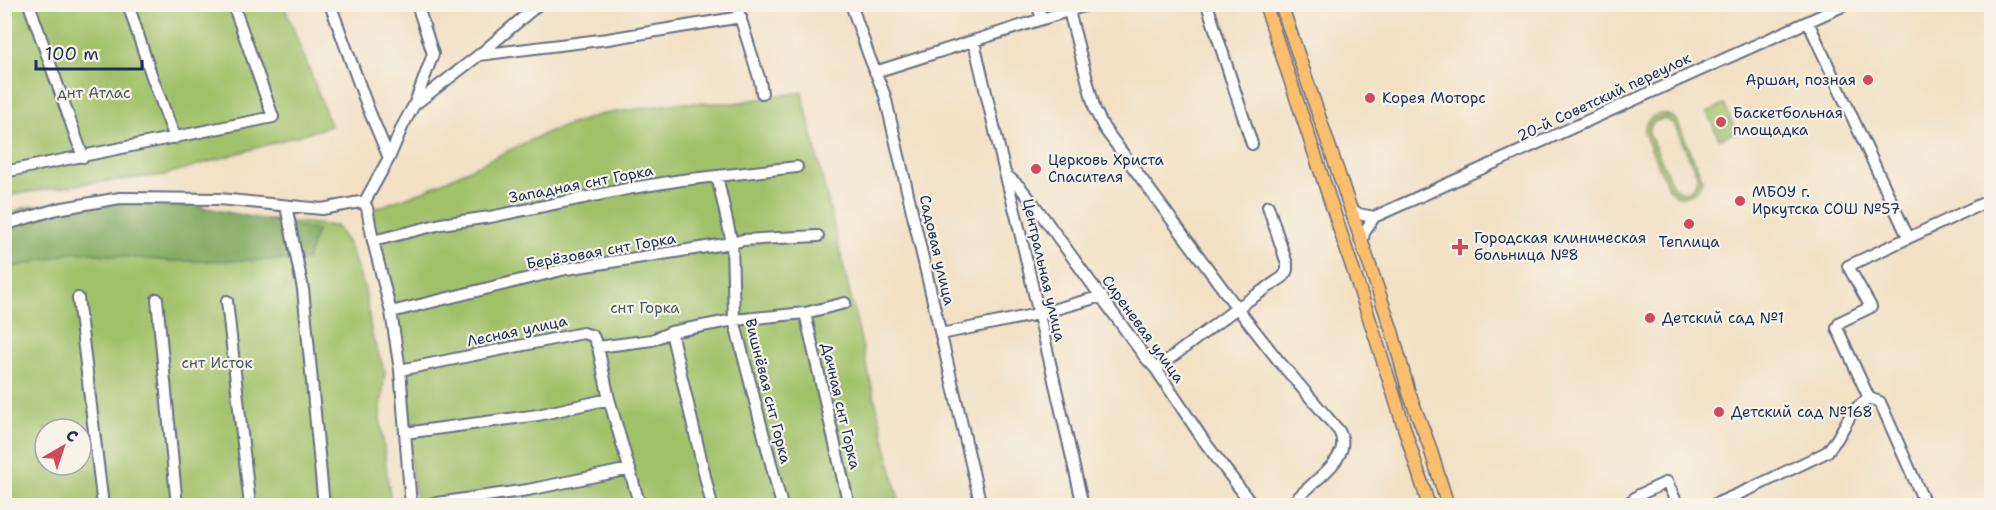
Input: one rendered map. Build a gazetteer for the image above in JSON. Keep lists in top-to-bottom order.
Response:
{
  "streets": {
    "street": [
      "20-й Советский переулок",
      "Западная снт Горка",
      "Садовая улица",
      "Берёзовая снт Горка",
      "Центральная улица",
      "Сиреневая улица",
      "Лесная улица",
      "Вишнёвая снт Горка",
      "Дачная снт Горка"
    ]
  },
  "crossings": [
    ["Западная снт Горка", "Вишнёвая снт Горка"],
    ["Берёзовая снт Горка", "Вишнёвая снт Горка"],
    ["Центральная улица", "Сиреневая улица"]
  ],
  "parks": ["днт Атлас", "снт Горка", "снт Исток"],
  "places": {
    "other": [
      "Аршан, позная",
      "Корея Моторс",
      "Баскетбольная площадка",
      "Церковь Христа Спасителя",
      "МБОУ г. Иркутска СОШ №57",
      "Теплица",
      "Детский сад №1",
      "Детский сад №168"
    ],
    "health": ["Городская клиническая больница №8"]
  },
  "scale_bar": "100 m",
  "north": "top right"
}
